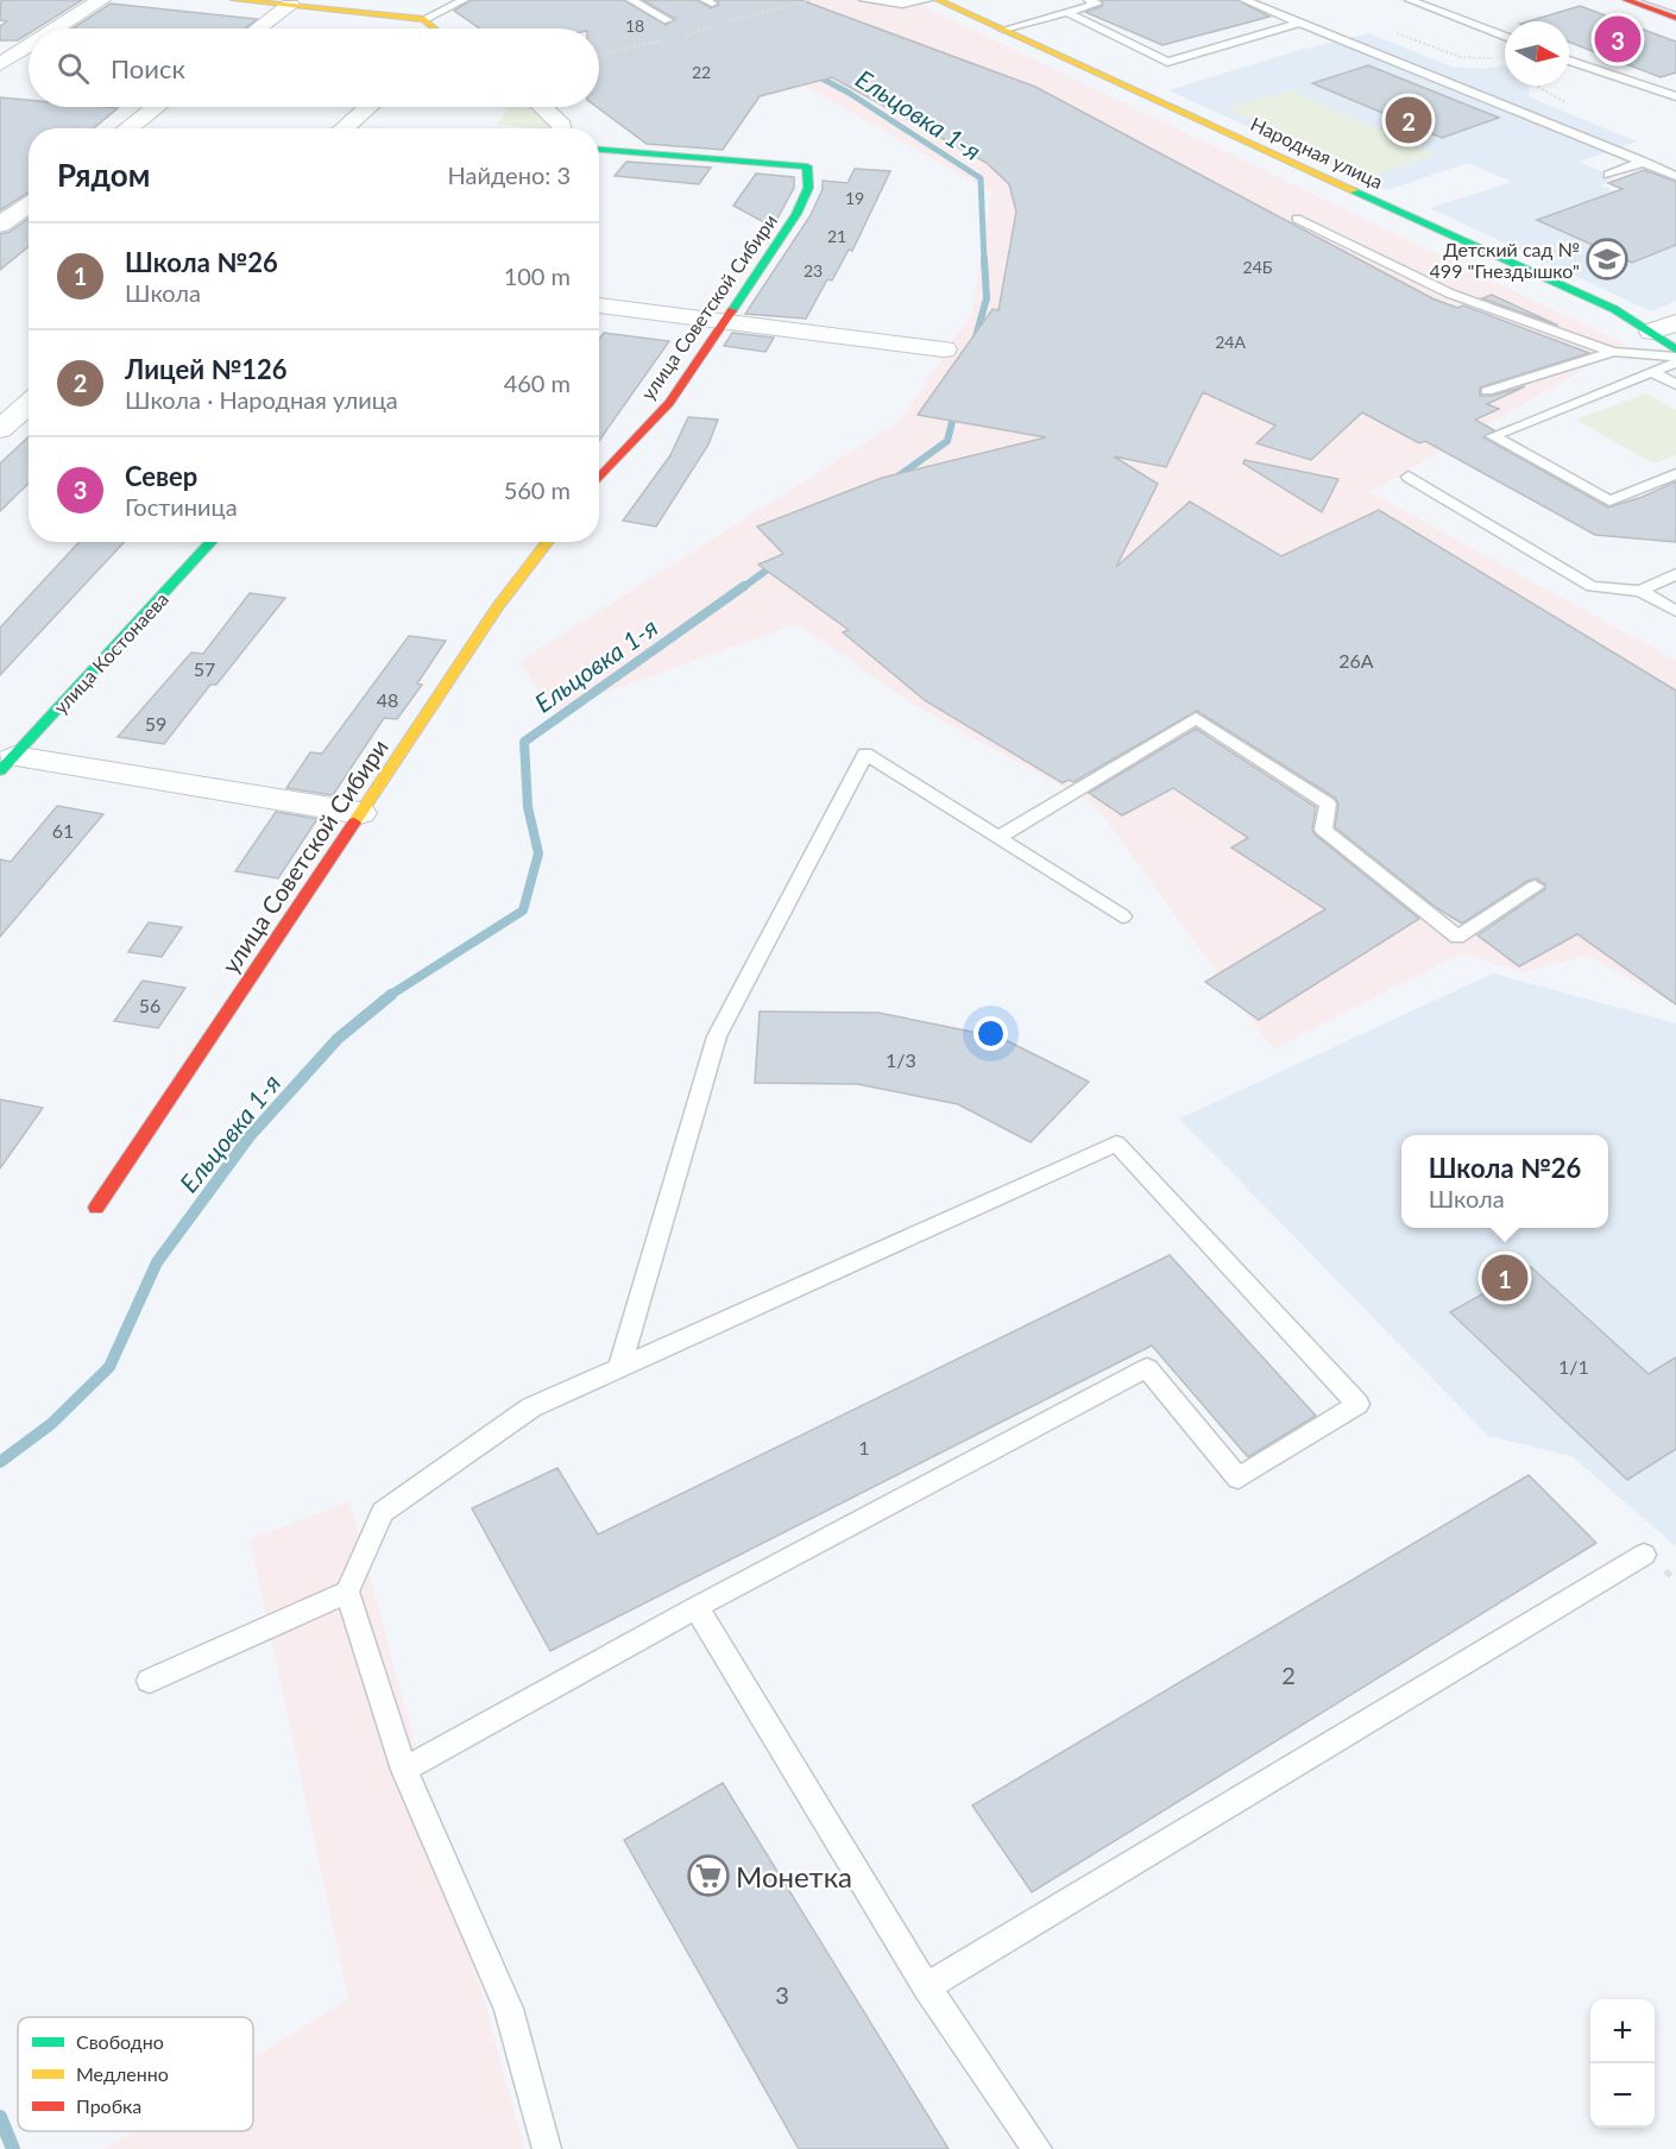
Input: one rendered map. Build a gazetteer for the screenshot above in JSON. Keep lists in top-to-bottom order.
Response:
{
  "streets": {
    "main road": ["Народная улица", "улица Советской Сибири", "улица Костонаева"]
  },
  "water": ["Ельцовка 1-я"],
  "places": {
    "school or university": ["Детский сад № 499 \"Гнездышко\""],
    "supermarket": ["Монетка"]
  },
  "house_numbers": [
    "18",
    "22",
    "19",
    "21",
    "24Б",
    "23",
    "24А",
    "26А",
    "57",
    "48",
    "59",
    "61",
    "56",
    "1/3",
    "1/1",
    "1",
    "2",
    "3"
  ],
  "legend": ["Свободно", "Медленно", "Пробка"],
  "north": "right",
  "page": {
    "pins": ["3", "2", "1"],
    "search": "Поиск",
    "heading": ["Рядом", "Найдено: 3"],
    "list": [
      {
        "mark": "1",
        "name": "Школа №26",
        "note": "Школа",
        "value": "100 m"
      },
      {
        "mark": "2",
        "name": "Лицей №126",
        "note": "Школа · Народная улица",
        "value": "460 m"
      },
      {
        "mark": "3",
        "name": "Север",
        "note": "Гостиница",
        "value": "560 m"
      }
    ],
    "popup": ["Школа №26", "Школа"],
    "map_buttons": ["+", "−"]
  }
}
